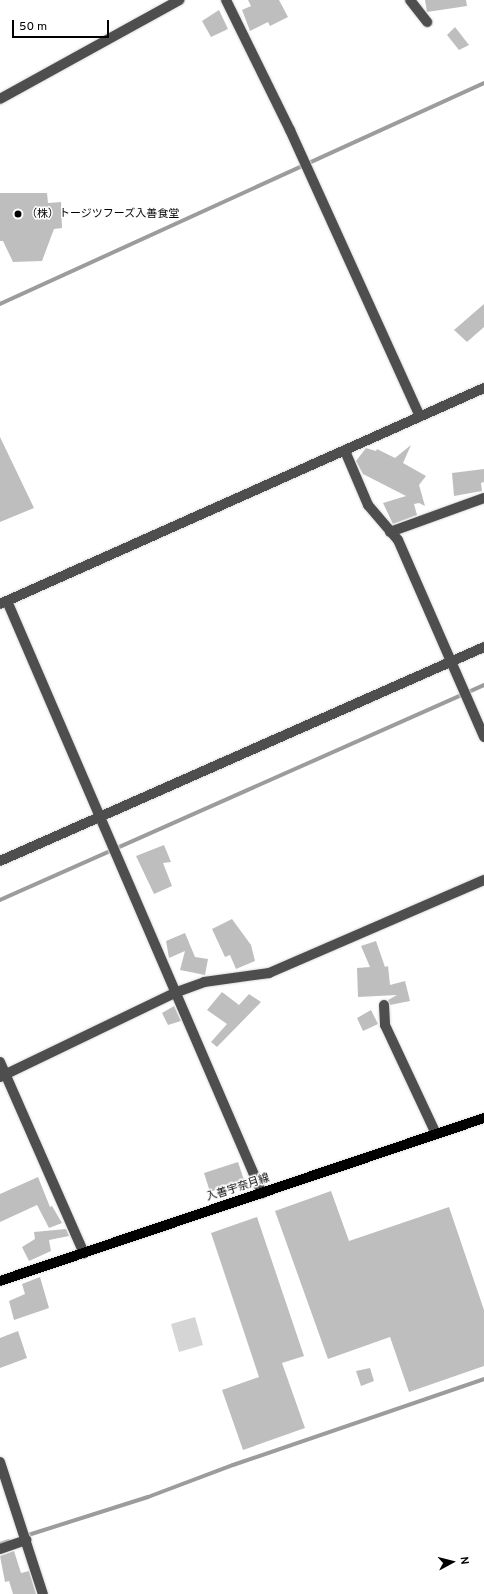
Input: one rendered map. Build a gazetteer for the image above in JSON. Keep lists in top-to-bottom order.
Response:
{
  "streets": {
    "main road": ["入善宇奈月線"]
  },
  "places": ["（株）トージツフーズ入善食堂"],
  "scale_bar": "50 m",
  "north": "right"
}
